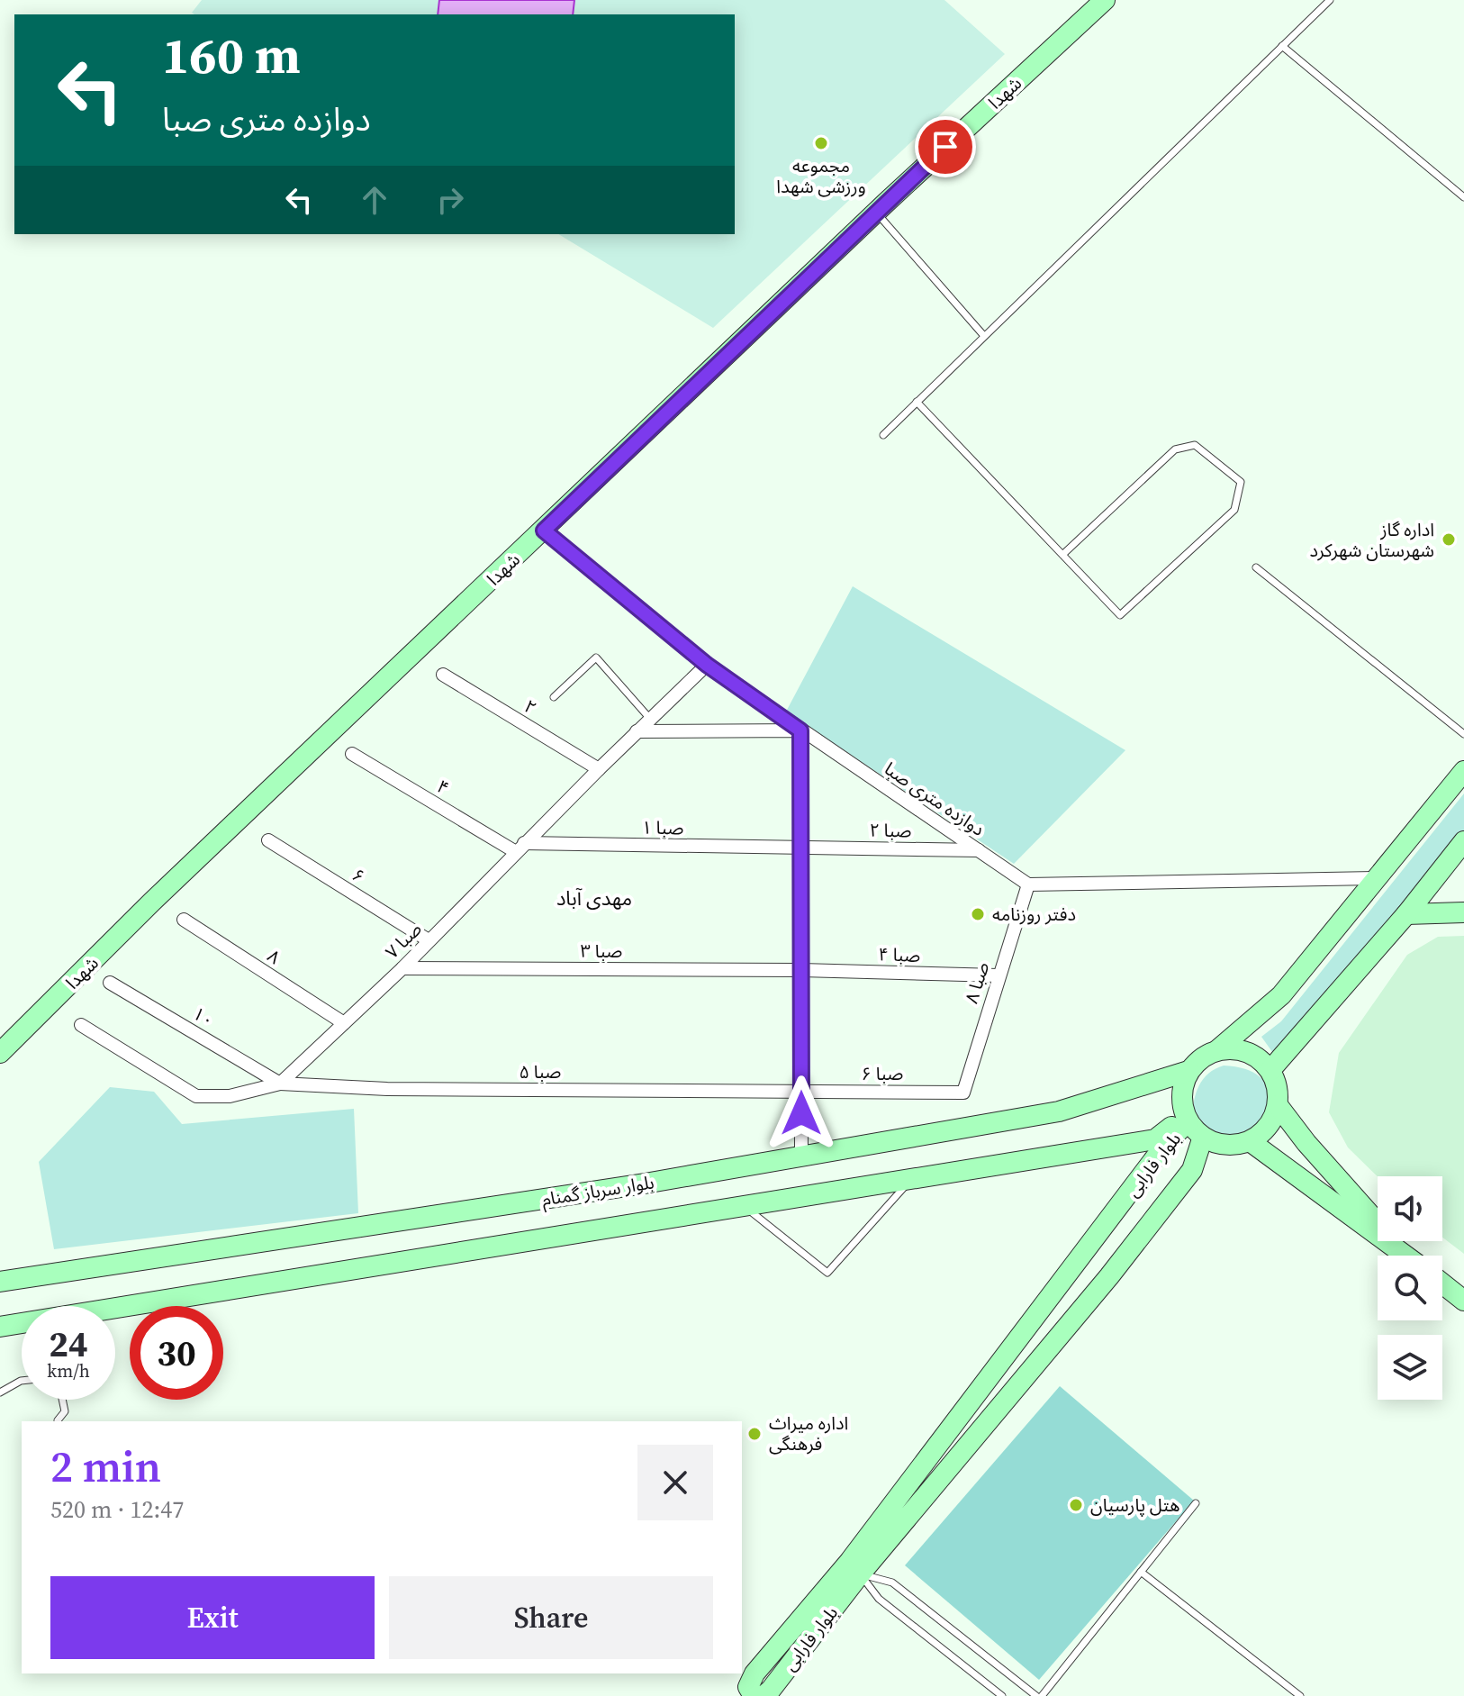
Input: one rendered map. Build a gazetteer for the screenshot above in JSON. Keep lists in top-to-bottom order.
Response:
{
  "streets": {
    "main road": ["شهدا", "بلوار فارابی", "بلوار سرباز گمنام"],
    "street": [
      "۲",
      "۴",
      "دوازده متری صبا",
      "صبا ۱",
      "صبا ۲",
      "۶",
      "صبا ۷",
      "صبا ۳",
      "صبا ۴",
      "۸",
      "صبا ۸",
      "۱۰",
      "صبا ۵",
      "صبا ۶"
    ]
  },
  "crossings": [
    ["شهدا", "دوازده متری صبا"],
    ["۲", "صبا ۷"],
    ["۴", "صبا ۱"],
    ["۴", "صبا ۷"],
    ["دوازده متری صبا", "صبا ۲"],
    ["دوازده متری صبا", "صبا ۷"],
    ["دوازده متری صبا", "صبا ۸"],
    ["صبا ۱", "صبا ۲"],
    ["صبا ۱", "صبا ۷"],
    ["۶", "صبا ۷"],
    ["صبا ۷", "صبا ۳"],
    ["صبا ۷", "۸"],
    ["صبا ۷", "۱۰"],
    ["صبا ۷", "صبا ۵"],
    ["صبا ۳", "صبا ۴"],
    ["صبا ۴", "صبا ۸"],
    ["صبا ۸", "صبا ۶"],
    ["۱۰", "صبا ۵"],
    ["صبا ۵", "صبا ۶"],
    ["بلوار فارابی", "بلوار سرباز گمنام"]
  ],
  "districts": ["مهدی آباد"],
  "places": [
    "مجموعه ورزشی شهدا",
    "اداره گاز شهرستان شهرکرد",
    "دفتر روزنامه",
    "اداره میراث فرهنگی",
    "هتل پارسیان"
  ],
  "page": {
    "turn": ["160 m", "دوازده متری صبا"],
    "speed": "24 km/h",
    "limit": "30",
    "heading": ["2 min", "520 m · 12:47"],
    "buttons": ["Exit", "Share"]
  }
}
